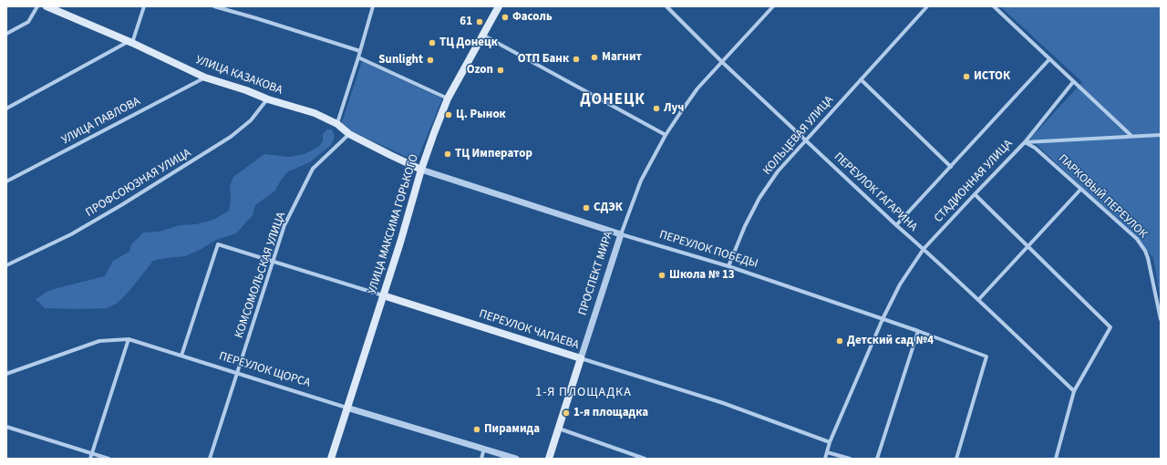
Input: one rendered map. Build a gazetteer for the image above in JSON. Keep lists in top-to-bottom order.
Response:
{
  "streets": {
    "main road": [
      "УЛИЦА КАЗАКОВА",
      "УЛИЦА МАКСИМА ГОРЬКОГО",
      "ПРОСПЕКТ МИРА",
      "ПЕРЕУЛОК ЧАПАЕВА"
    ],
    "street": [
      "УЛИЦА ПАВЛОВА",
      "КОЛЬЦЕВАЯ УЛИЦА",
      "СТАДИОННАЯ УЛИЦА",
      "ПРОФСОЮЗНАЯ УЛИЦА",
      "ПЕРЕУЛОК ГАГАРИНА",
      "ПАРКОВЫЙ ПЕРЕУЛОК",
      "ПЕРЕУЛОК ПОБЕДЫ",
      "КОМСОМОЛЬСКАЯ УЛИЦА",
      "ПЕРЕУЛОК ЩОРСА"
    ]
  },
  "crossings": [
    ["УЛИЦА КАЗАКОВА", "УЛИЦА ПАВЛОВА"],
    ["УЛИЦА КАЗАКОВА", "ПРОФСОЮЗНАЯ УЛИЦА"],
    ["УЛИЦА КАЗАКОВА", "УЛИЦА МАКСИМА ГОРЬКОГО"],
    ["УЛИЦА КАЗАКОВА", "ПЕРЕУЛОК ПОБЕДЫ"],
    ["УЛИЦА КАЗАКОВА", "КОМСОМОЛЬСКАЯ УЛИЦА"],
    ["КОЛЬЦЕВАЯ УЛИЦА", "ПЕРЕУЛОК ГАГАРИНА"],
    ["КОЛЬЦЕВАЯ УЛИЦА", "ПЕРЕУЛОК ПОБЕДЫ"],
    ["СТАДИОННАЯ УЛИЦА", "ПЕРЕУЛОК ГАГАРИНА"],
    ["СТАДИОННАЯ УЛИЦА", "ПАРКОВЫЙ ПЕРЕУЛОК"],
    ["СТАДИОННАЯ УЛИЦА", "ПЕРЕУЛОК ПОБЕДЫ"],
    ["СТАДИОННАЯ УЛИЦА", "ПЕРЕУЛОК ЧАПАЕВА"],
    ["ПЕРЕУЛОК ГАГАРИНА", "ПРОСПЕКТ МИРА"],
    ["УЛИЦА МАКСИМА ГОРЬКОГО", "ПЕРЕУЛОК ПОБЕДЫ"],
    ["УЛИЦА МАКСИМА ГОРЬКОГО", "ПЕРЕУЛОК ЧАПАЕВА"],
    ["УЛИЦА МАКСИМА ГОРЬКОГО", "ПЕРЕУЛОК ЩОРСА"],
    ["ПЕРЕУЛОК ПОБЕДЫ", "ПРОСПЕКТ МИРА"],
    ["ПРОСПЕКТ МИРА", "ПЕРЕУЛОК ЧАПАЕВА"],
    ["КОМСОМОЛЬСКАЯ УЛИЦА", "ПЕРЕУЛОК ЧАПАЕВА"],
    ["КОМСОМОЛЬСКАЯ УЛИЦА", "ПЕРЕУЛОК ЩОРСА"],
    ["ПЕРЕУЛОК ЧАПАЕВА", "ПЕРЕУЛОК ЩОРСА"]
  ],
  "districts": ["ДОНЕЦК", "1-Я ПЛОЩАДКА"],
  "places": [
    "Фасоль",
    "61",
    "ТЦ Донецк",
    "Магнит",
    "ОТП Банк",
    "Sunlight",
    "Ozon",
    "ИСТОК",
    "Луч",
    "Ц. Рынок",
    "ТЦ Император",
    "СДЭК",
    "Школа № 13",
    "Детский сад №4",
    "1-я площадка",
    "Пирамида"
  ]
}
